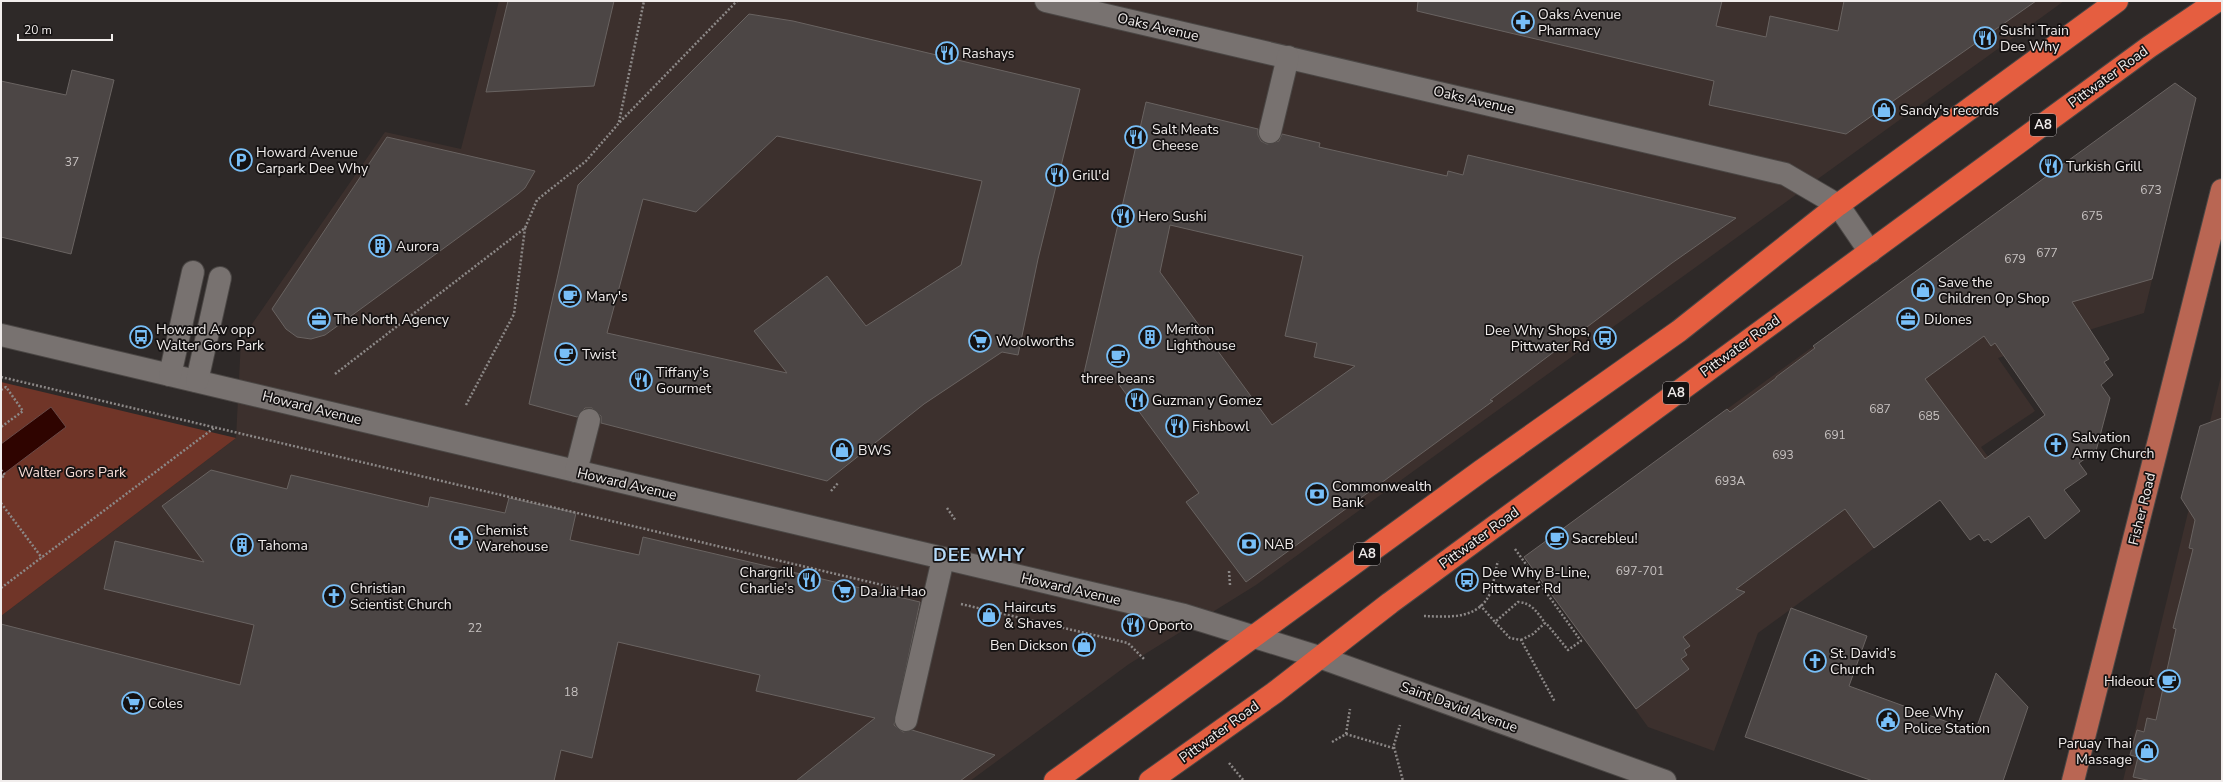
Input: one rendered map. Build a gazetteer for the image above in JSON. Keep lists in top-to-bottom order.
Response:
{
  "streets": {
    "highway": ["Pittwater Road", "A8"],
    "main road": ["Fisher Road"],
    "street": ["Oaks Avenue", "Howard Avenue", "Saint David Avenue"]
  },
  "crossings": [
    ["Oaks Avenue", "Pittwater Road"],
    ["Oaks Avenue", "A8"],
    ["Pittwater Road", "Saint David Avenue"],
    ["A8", "Howard Avenue"],
    ["A8", "Saint David Avenue"],
    ["Howard Avenue", "Saint David Avenue"]
  ],
  "districts": ["DEE WHY"],
  "parks": ["Walter Gors Park"],
  "places": {
    "pharmacy": ["Oaks Avenue Pharmacy", "Chemist Warehouse"],
    "restaurant": [
      "Sushi Train Dee Why",
      "Rashays",
      "Salt Meats Cheese",
      "Turkish Grill",
      "Grill'd",
      "Hero Sushi",
      "Tiffany's Gourmet",
      "Guzman y Gomez",
      "Fishbowl",
      "Chargrill Charlie's",
      "Oporto"
    ],
    "shop": [
      "Sandy's records",
      "Save the Children Op Shop",
      "BWS",
      "Haircuts & Shaves",
      "Ben Dickson",
      "Paruay Thai Massage"
    ],
    "parking": ["Howard Avenue Carpark Dee Why"],
    "building": ["Aurora", "Meriton Lighthouse", "Tahoma"],
    "cafe": [
      "Mary's",
      "Twist",
      "three beans",
      "Sacrebleu!",
      "Hideout"
    ],
    "office": ["The North Agency", "DiJones"],
    "bus stop": ["Howard Av opp Walter Gors Park", "Dee Why Shops, Pittwater Rd", "Dee Why B-Line, Pittwater Rd"],
    "supermarket": ["Woolworths", "Da Jia Hao", "Coles"],
    "church": ["Salvation Army Church", "Christian Scientist Church", "St. David’s Church"],
    "bank": ["Commonwealth Bank", "NAB"],
    "public building": ["Dee Why Police Station"]
  },
  "house_numbers": [
    "37",
    "673",
    "675",
    "677",
    "679",
    "687",
    "685",
    "691",
    "693",
    "693A",
    "697-701",
    "22",
    "18"
  ],
  "scale_bar": "20 m"
}
